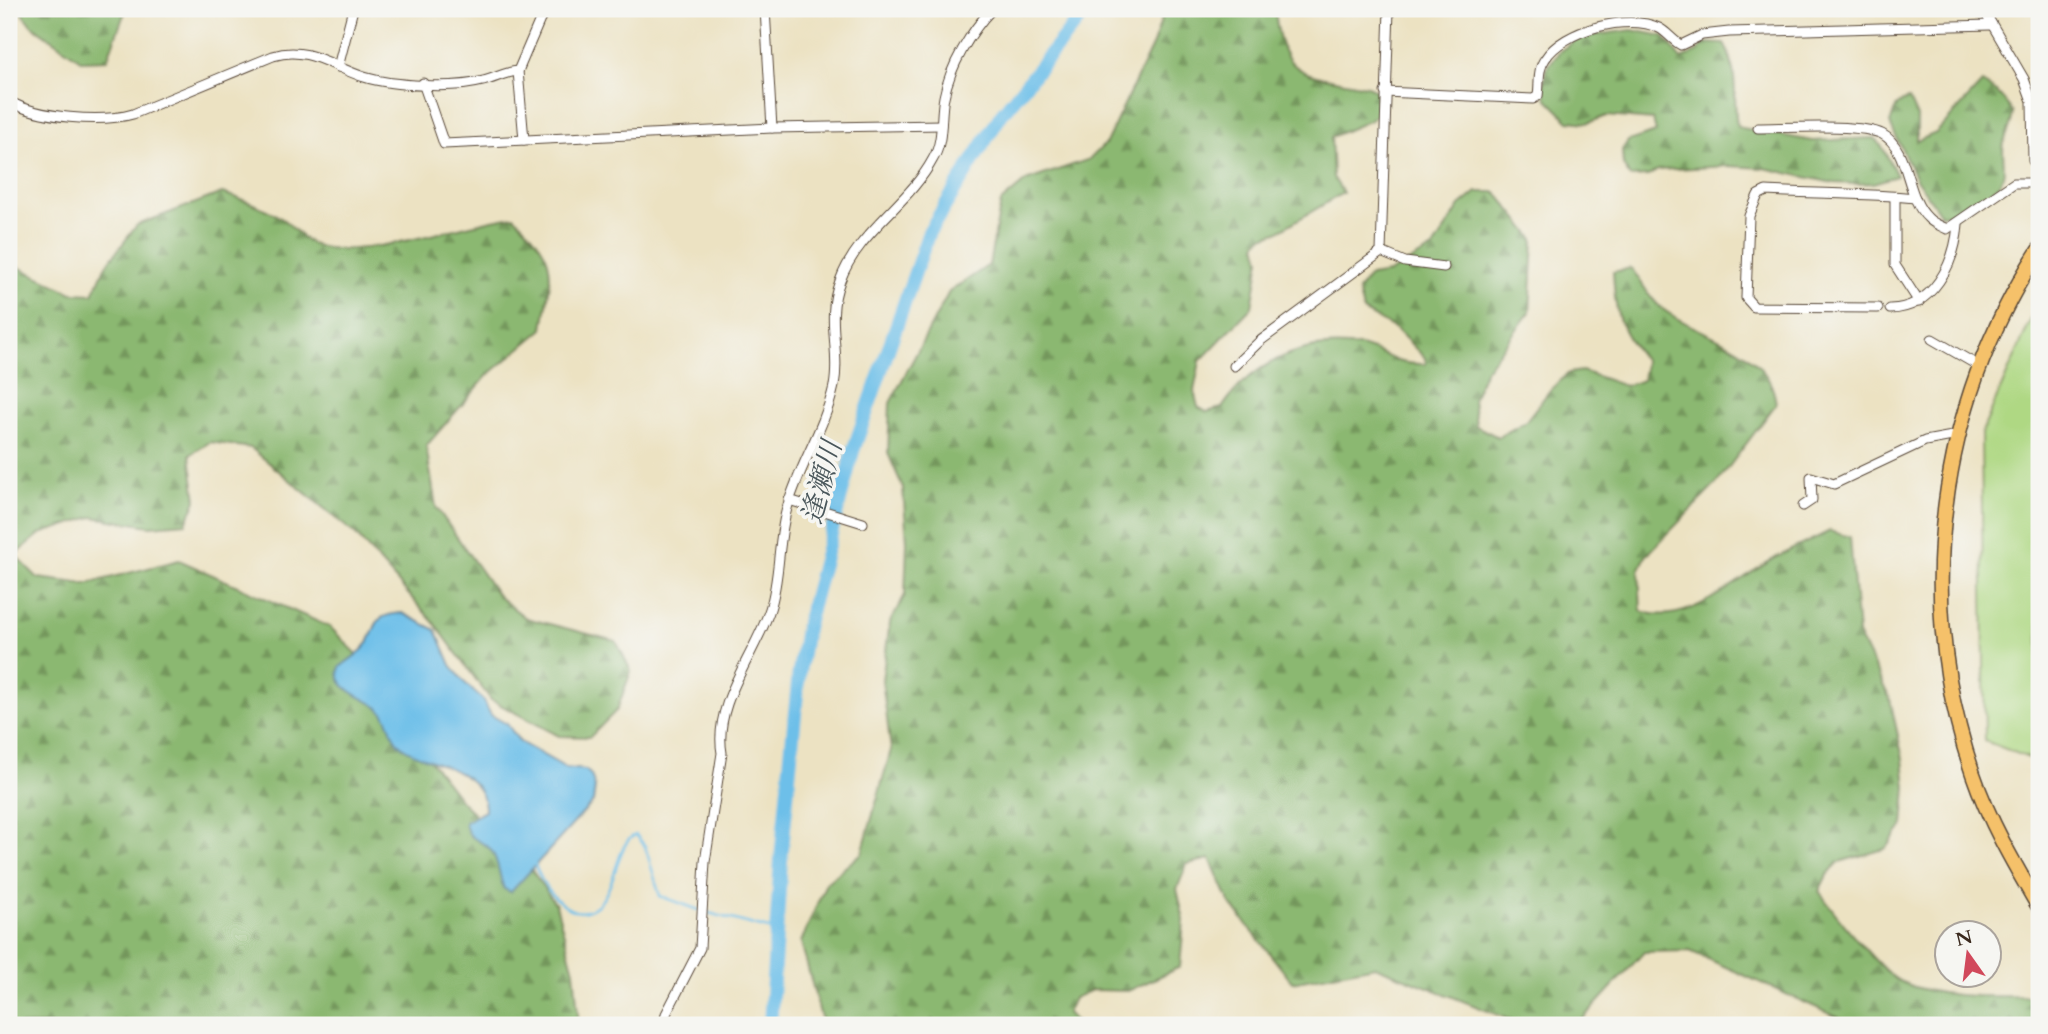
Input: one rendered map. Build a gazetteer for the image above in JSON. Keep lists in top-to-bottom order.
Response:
{
  "water": ["逢瀬川"],
  "north": "top"
}
